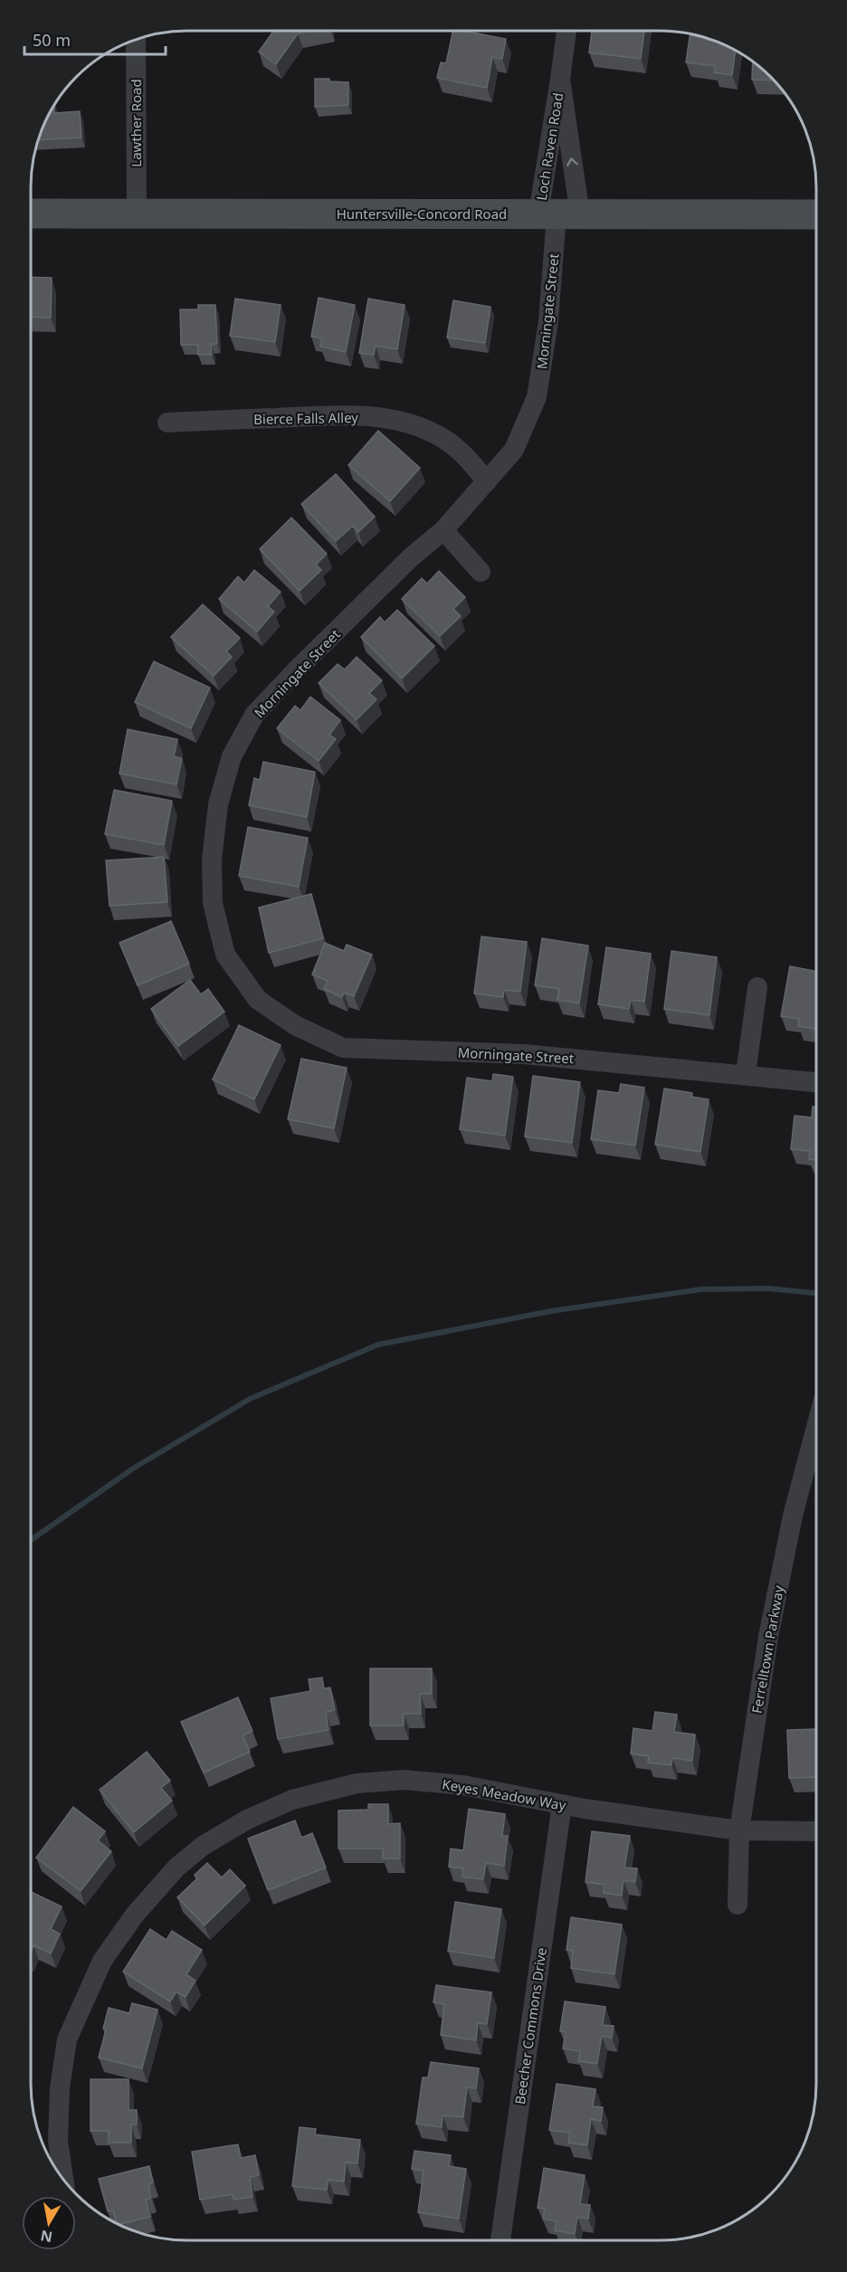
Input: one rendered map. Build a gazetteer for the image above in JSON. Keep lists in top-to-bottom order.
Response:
{
  "streets": {
    "main road": ["Huntersville-Concord Road"],
    "street": [
      "Lawther Road",
      "Loch Raven Road",
      "Morningate Street",
      "Bierce Falls Alley",
      "Ferrelltown Parkway",
      "Keyes Meadow Way",
      "Beecher Commons Drive"
    ]
  },
  "crossings": [
    ["Lawther Road", "Huntersville-Concord Road"],
    ["Loch Raven Road", "Huntersville-Concord Road"],
    ["Loch Raven Road", "Morningate Street"],
    ["Huntersville-Concord Road", "Morningate Street"],
    ["Morningate Street", "Bierce Falls Alley"],
    ["Ferrelltown Parkway", "Keyes Meadow Way"],
    ["Keyes Meadow Way", "Beecher Commons Drive"]
  ],
  "scale_bar": "50 m",
  "north": "bottom"
}
